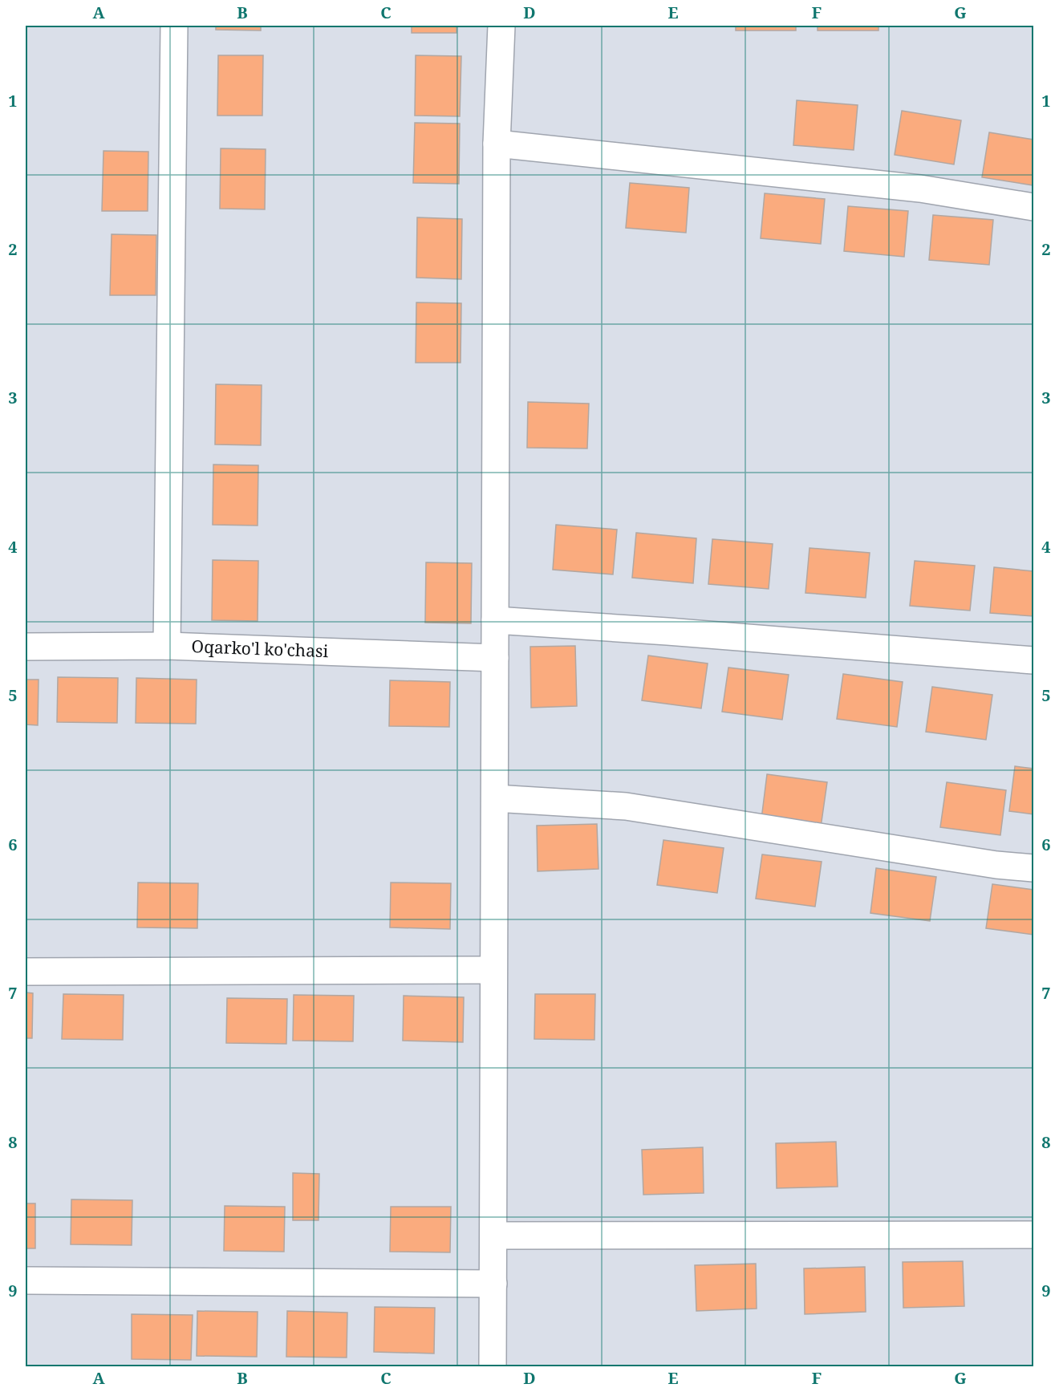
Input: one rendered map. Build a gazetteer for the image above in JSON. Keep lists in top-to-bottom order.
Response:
{
  "streets": {
    "street": ["Oqarko'l ko'chasi"]
  },
  "grid": {
    "columns": [
      "A",
      "B",
      "C",
      "D",
      "E",
      "F",
      "G"
    ],
    "rows": [
      "1",
      "2",
      "3",
      "4",
      "5",
      "6",
      "7",
      "8",
      "9"
    ]
  }
}
